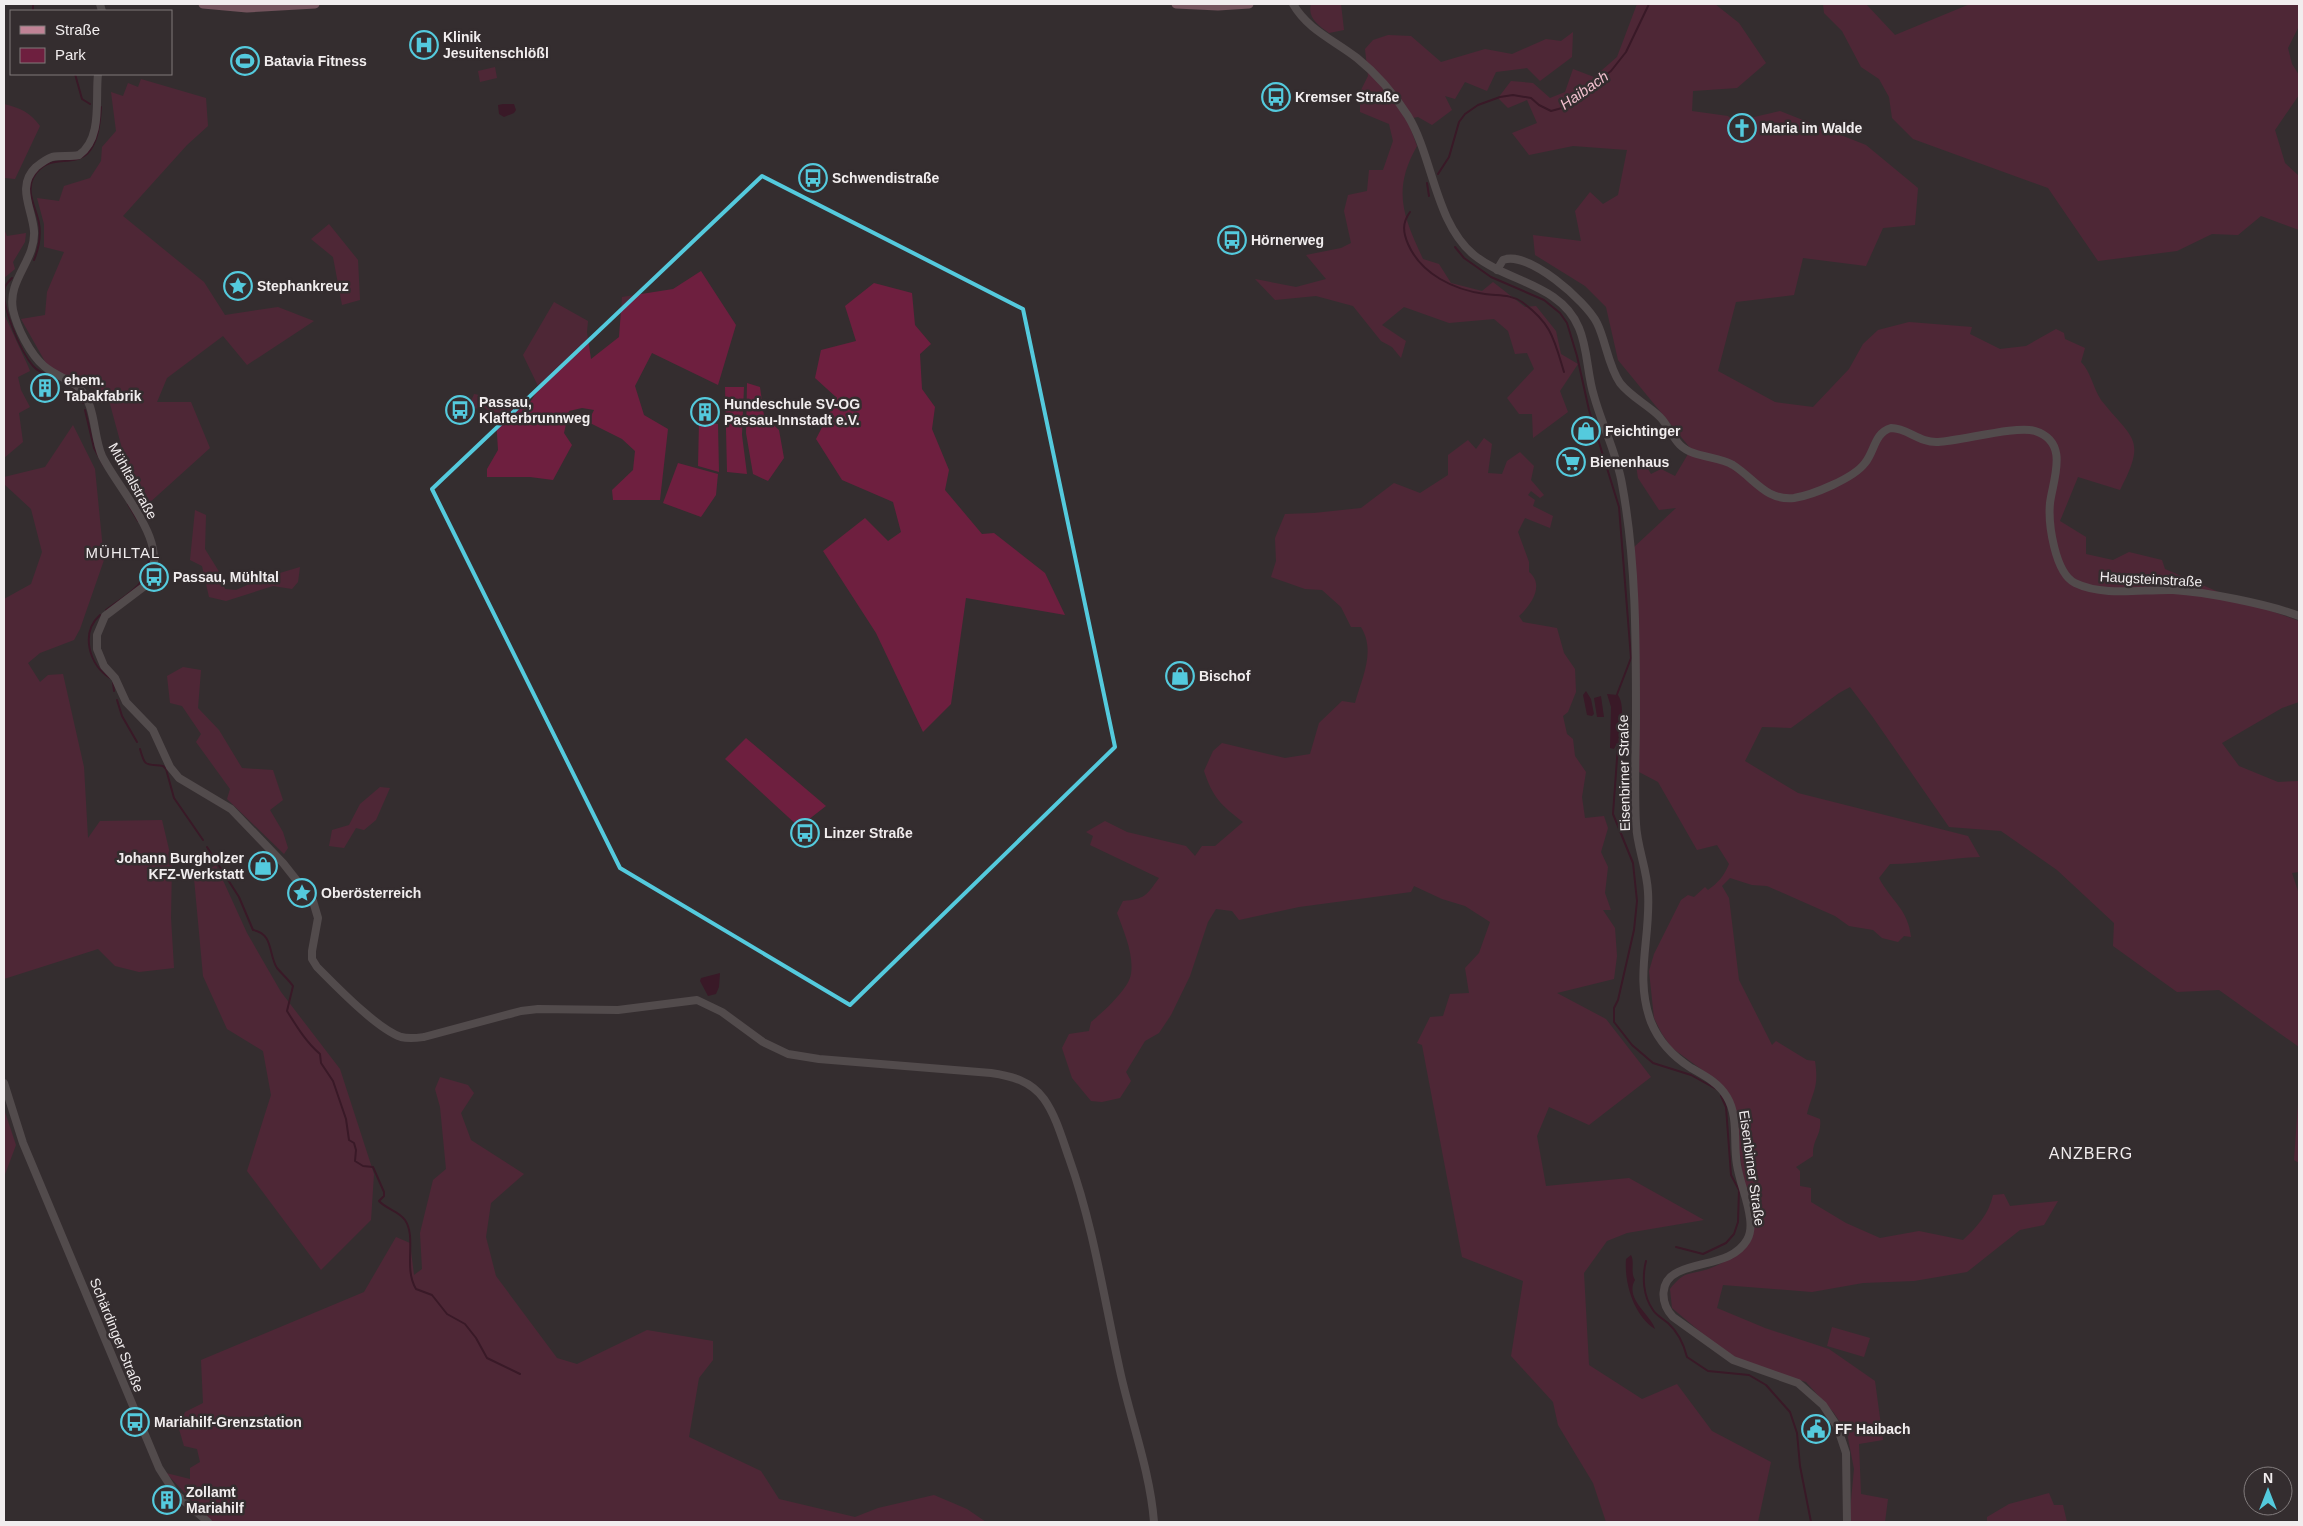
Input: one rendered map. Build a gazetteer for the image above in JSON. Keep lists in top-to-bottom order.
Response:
{
  "streets": {
    "main road": [
      "Mühltalstraße",
      "Haugsteinstraße",
      "Eisenbirner Straße",
      "Schärdinger Straße"
    ]
  },
  "crossings": [
    ["Haugsteinstraße", "Eisenbirner Straße"]
  ],
  "districts": ["MÜHLTAL", "ANZBERG"],
  "water": ["Haibach"],
  "places": {
    "hospital": ["Klinik Jesuitenschlößl"],
    "sports": ["Batavia Fitness"],
    "bus stop": [
      "Kremser Straße",
      "Schwendistraße",
      "Hörnerweg",
      "Passau, Klafterbrunnweg",
      "Passau, Mühltal",
      "Linzer Straße",
      "Mariahilf-Grenzstation"
    ],
    "church": ["Maria im Walde"],
    "place": ["Stephankreuz", "Oberösterreich"],
    "building": ["ehem. Tabakfabrik", "Hundeschule SV-OG Passau-Innstadt e.V.", "Zollamt Mariahilf"],
    "shop": ["Feichtinger", "Bischof", "Johann Burgholzer KFZ-Werkstatt"],
    "supermarket": ["Bienenhaus"],
    "public building": ["FF Haibach"]
  },
  "legend": ["Straße", "Park"],
  "north": "top"
}
